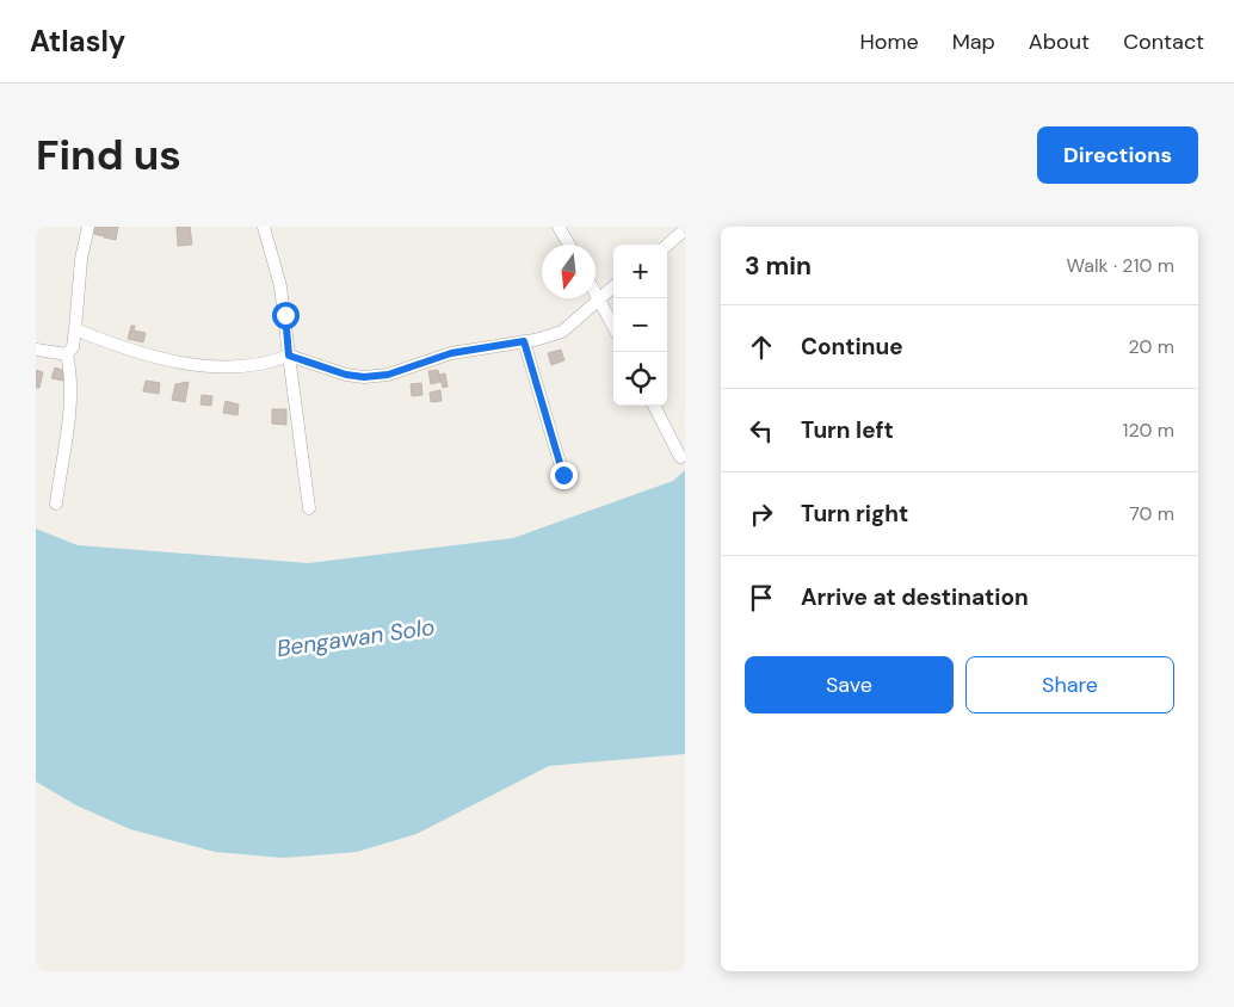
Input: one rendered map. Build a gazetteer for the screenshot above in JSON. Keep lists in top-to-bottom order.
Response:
{
  "water": ["Bengawan Solo"],
  "north": "bottom",
  "page": {
    "header": "Atlasly",
    "nav": [
      "Home",
      "Map",
      "About",
      "Contact"
    ],
    "buttons": [
      "Directions",
      ["Save", "Share"]
    ],
    "title": "Find us",
    "heading": ["3 min", "Walk · 210 m"],
    "map_buttons": ["+", "−"],
    "list": [
      ["Continue", "20 m"],
      ["Turn left", "120 m"],
      ["Turn right", "70 m"],
      "Arrive at destination"
    ]
  }
}
